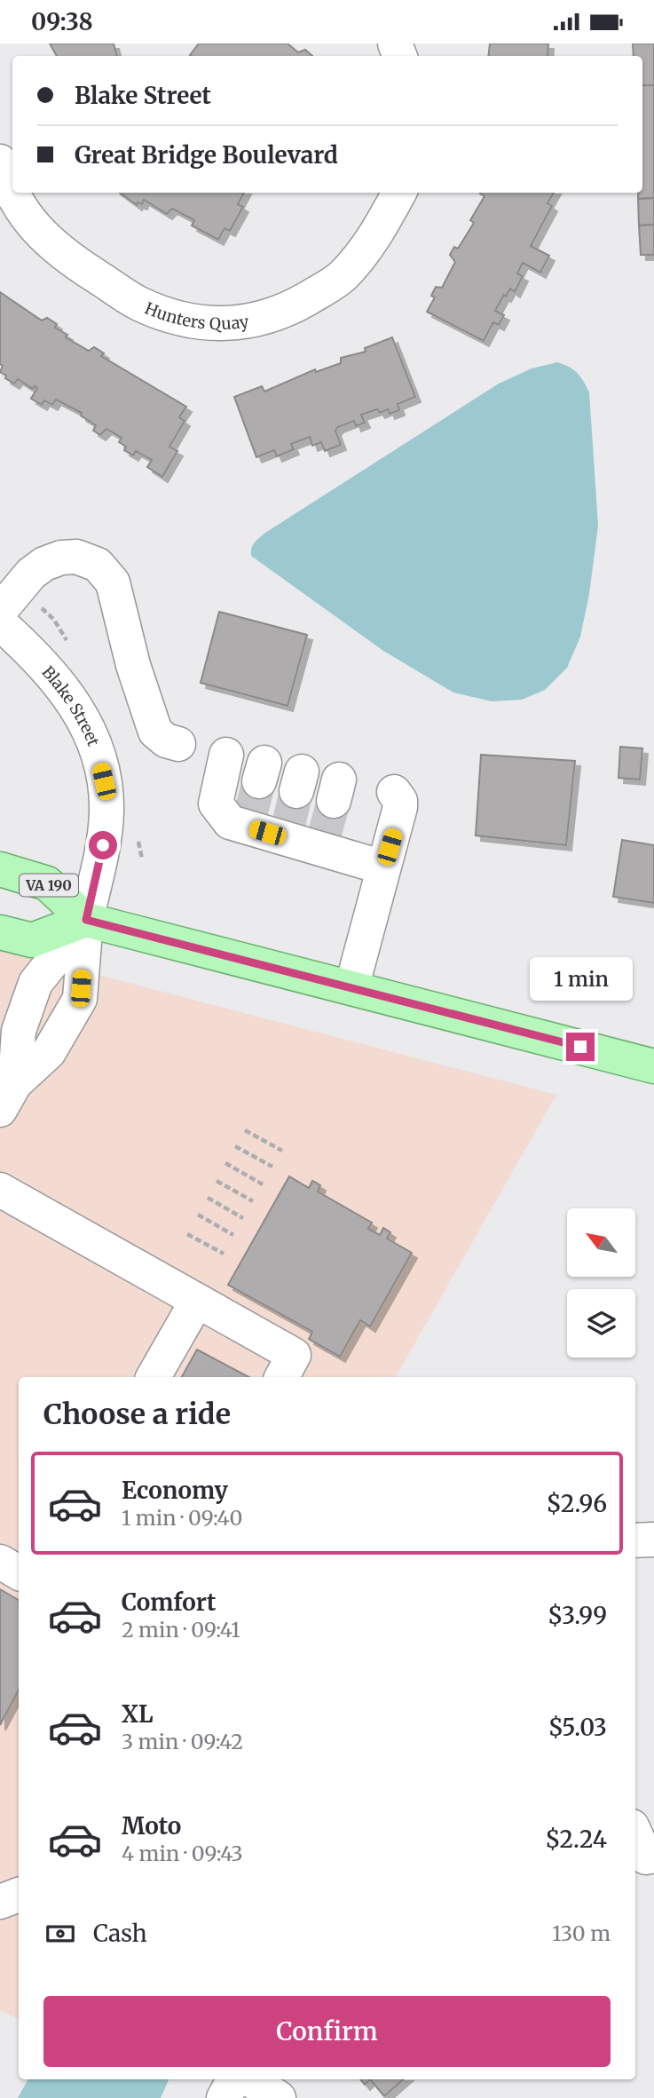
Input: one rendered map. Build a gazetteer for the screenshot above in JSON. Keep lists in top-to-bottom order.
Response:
{
  "streets": {
    "main road": ["VA 190"],
    "street": ["Hunters Quay", "Blake Street"]
  },
  "crossings": [
    ["Blake Street", "VA 190"]
  ],
  "north": "top left",
  "page": {
    "status": "09:38",
    "banner": ["Blake Street", "Great Bridge Boulevard"],
    "bubble": "1 min",
    "heading": "Choose a ride",
    "list": [
      {
        "name": "Economy",
        "note": "1 min · 09:40",
        "value": "$2.96"
      },
      {
        "name": "Comfort",
        "note": "2 min · 09:41",
        "value": "$3.99"
      },
      {
        "name": "XL",
        "note": "3 min · 09:42",
        "value": "$5.03"
      },
      {
        "name": "Moto",
        "note": "4 min · 09:43",
        "value": "$2.24"
      }
    ],
    "pay": ["Cash", "130 m"],
    "buttons": "Confirm"
  }
}
